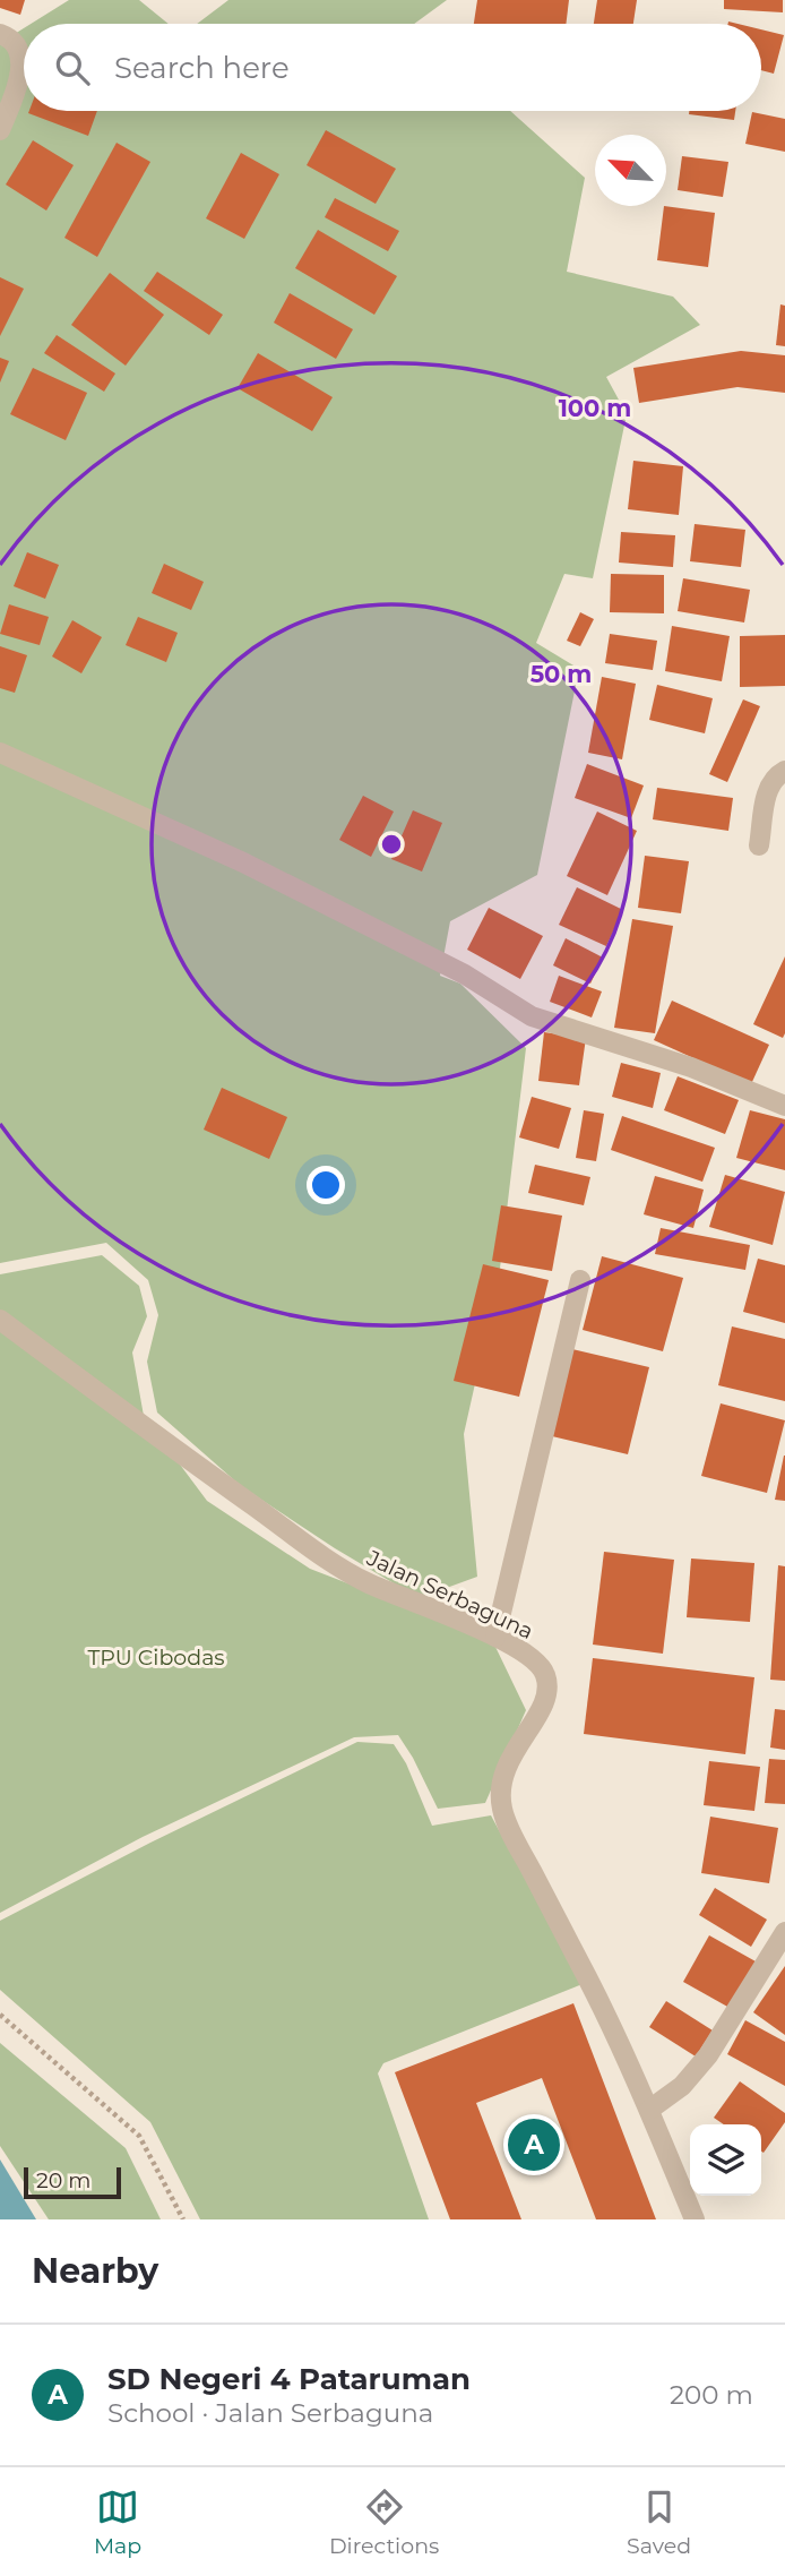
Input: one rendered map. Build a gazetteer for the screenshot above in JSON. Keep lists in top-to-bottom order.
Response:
{
  "streets": {
    "street": ["Jalan Serbaguna"]
  },
  "parks": ["TPU Cibodas"],
  "scale_bar": "20 m",
  "north": "top left",
  "page": {
    "search": "Search here",
    "pins": "A",
    "scale": "20 m",
    "heading": "Nearby",
    "list": [
      {
        "mark": "A",
        "name": "SD Negeri 4 Pataruman",
        "note": "School · Jalan Serbaguna",
        "value": "200 m"
      }
    ],
    "nav": ["Map", "Directions", "Saved"]
  },
  "rings": ["100 m", "50 m"]
}
